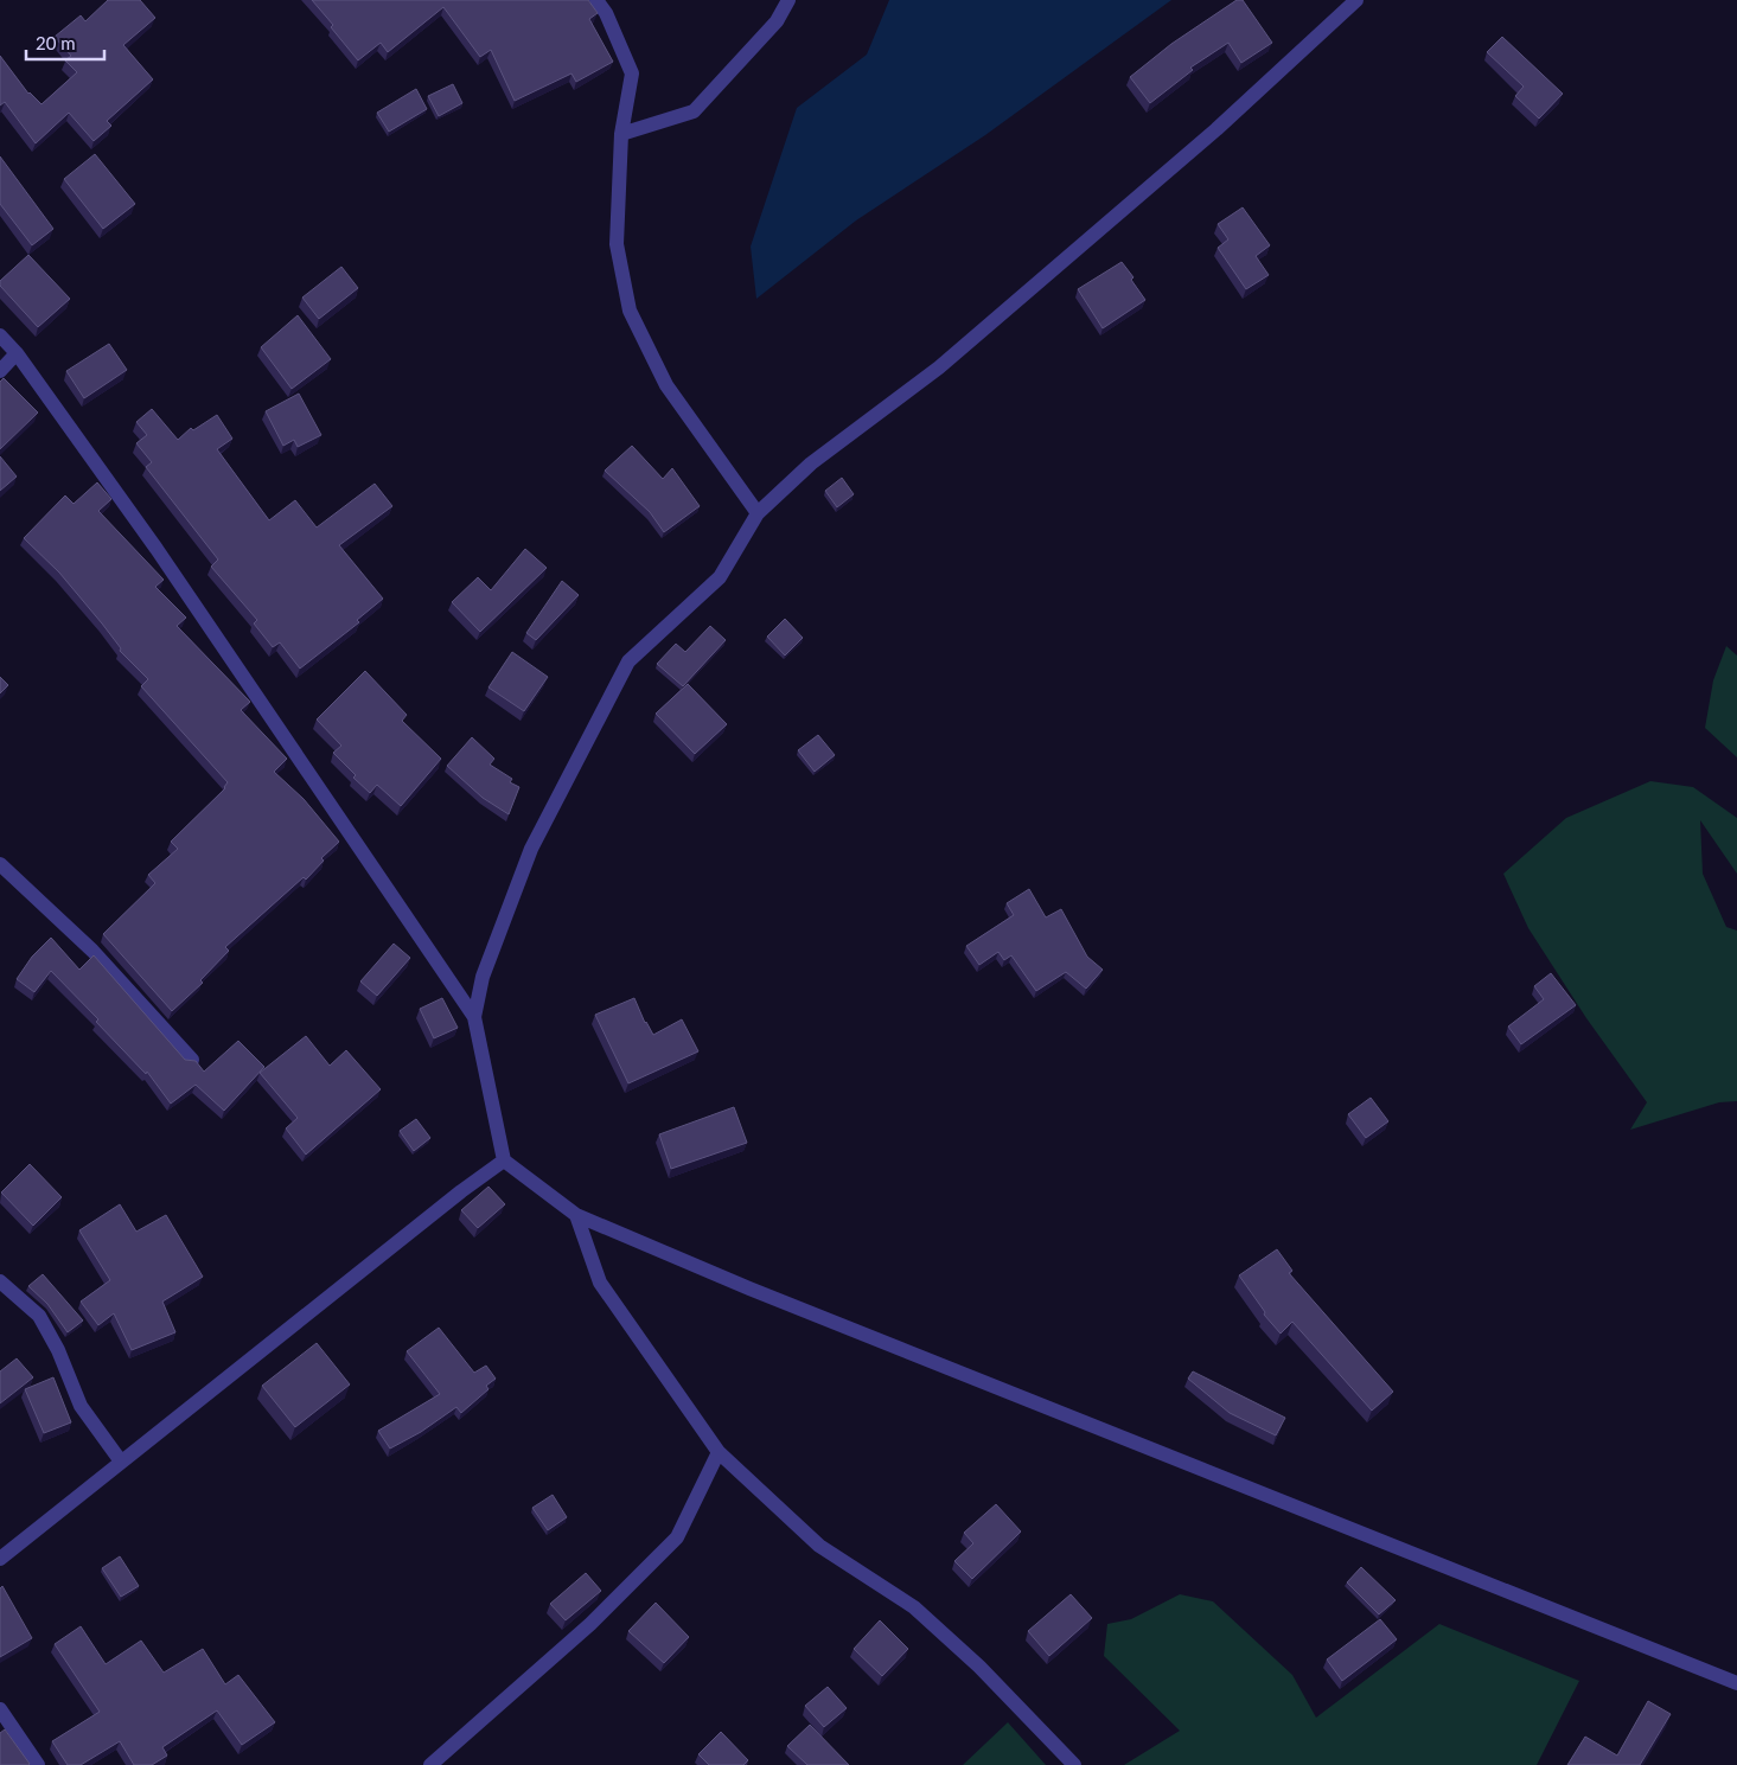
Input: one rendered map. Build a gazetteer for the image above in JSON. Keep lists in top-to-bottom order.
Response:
{
  "scale_bar": "20 m"
}
